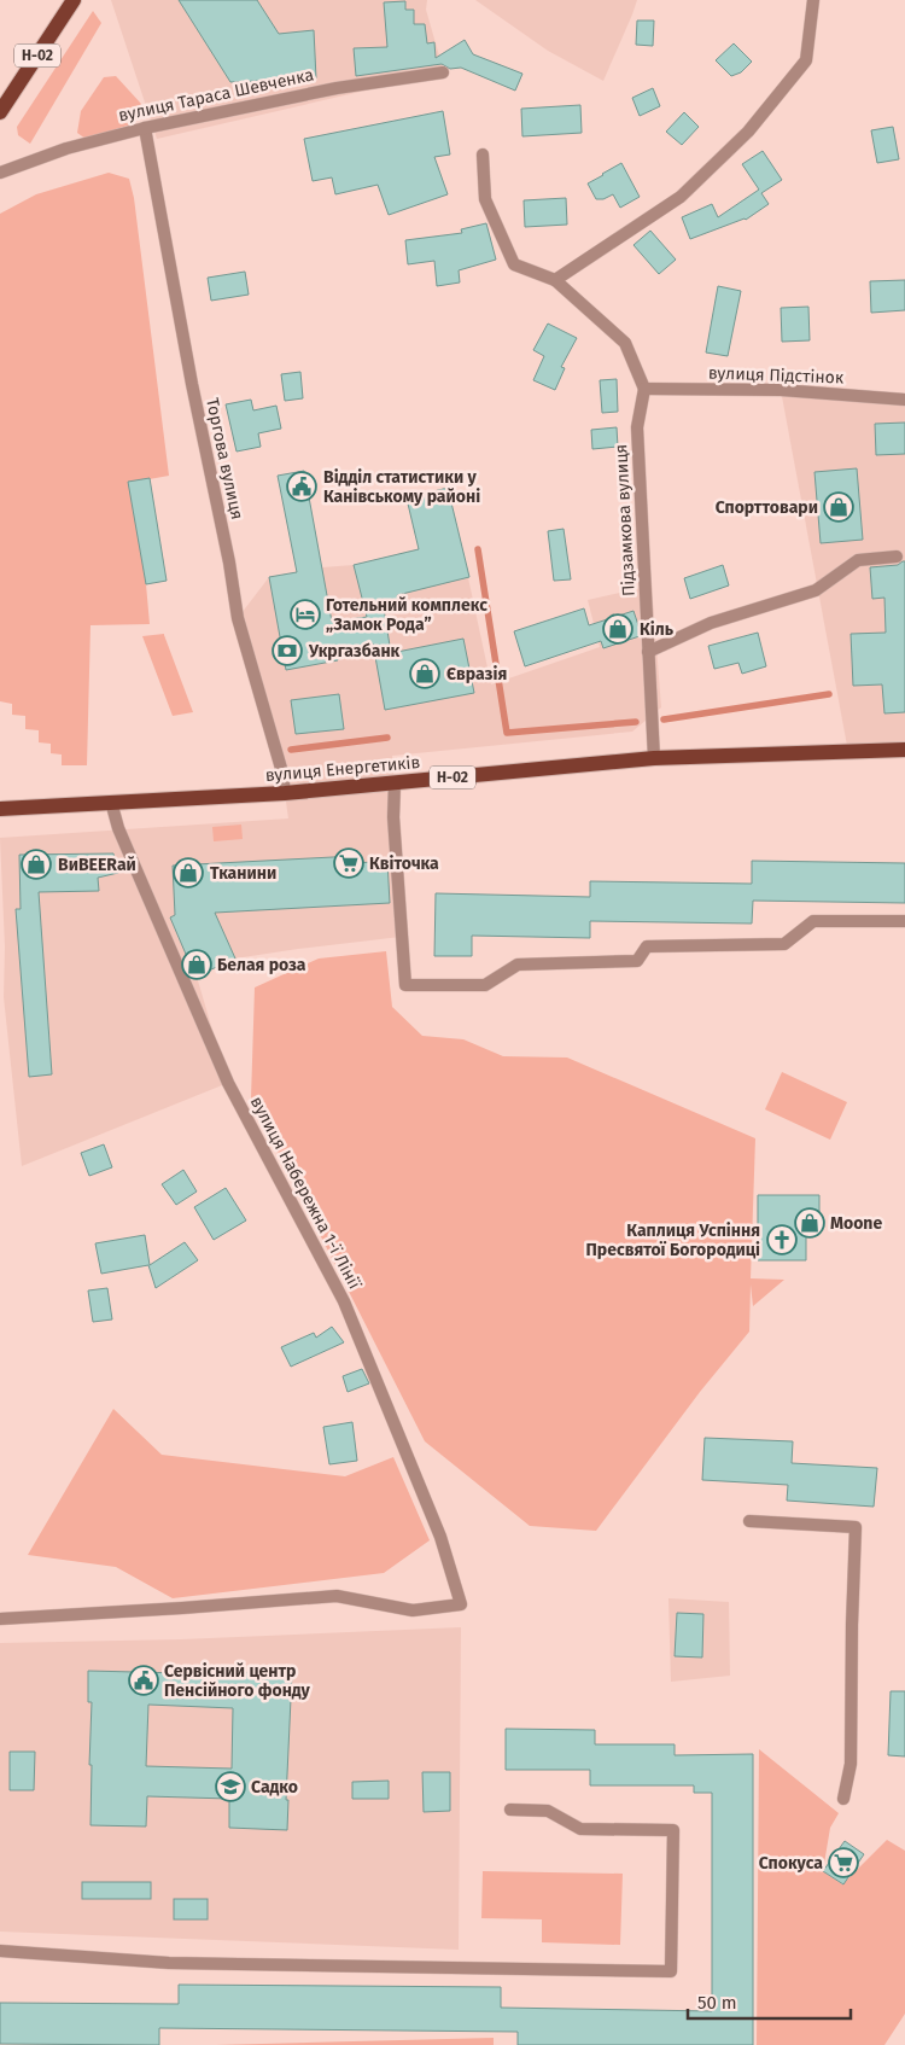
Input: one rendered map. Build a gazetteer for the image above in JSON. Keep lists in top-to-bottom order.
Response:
{
  "streets": {
    "main road": ["Н-02", "вулиця Енергетиків"],
    "street": [
      "вулиця Тараса Шевченка",
      "вулиця Підстінок",
      "Торгова вулиця",
      "Підзамкова вулиця",
      "вулиця Набережна 1-ї Лінії"
    ]
  },
  "crossings": [
    ["вулиця Тараса Шевченка", "Торгова вулиця"],
    ["вулиця Підстінок", "Підзамкова вулиця"],
    ["Торгова вулиця", "вулиця Енергетиків"],
    ["Підзамкова вулиця", "вулиця Енергетиків"],
    ["вулиця Енергетиків", "вулиця Набережна 1-ї Лінії"]
  ],
  "places": {
    "public building": ["Відділ статистики у Канівському районі", "Сервісний центр Пенсійного фонду"],
    "shop": [
      "Спорттовари",
      "Кіль",
      "Євразія",
      "ВиBEERай",
      "Тканини",
      "Белая роза",
      "Moone"
    ],
    "hotel": ["Готельний комплекс „Замок Рода”"],
    "bank": ["Укргазбанк"],
    "supermarket": ["Квіточка", "Спокуса"],
    "church": ["Каплиця Успіння Пресвятої Богородиці"],
    "school or university": ["Садко"]
  },
  "scale_bar": "50 m"
}
